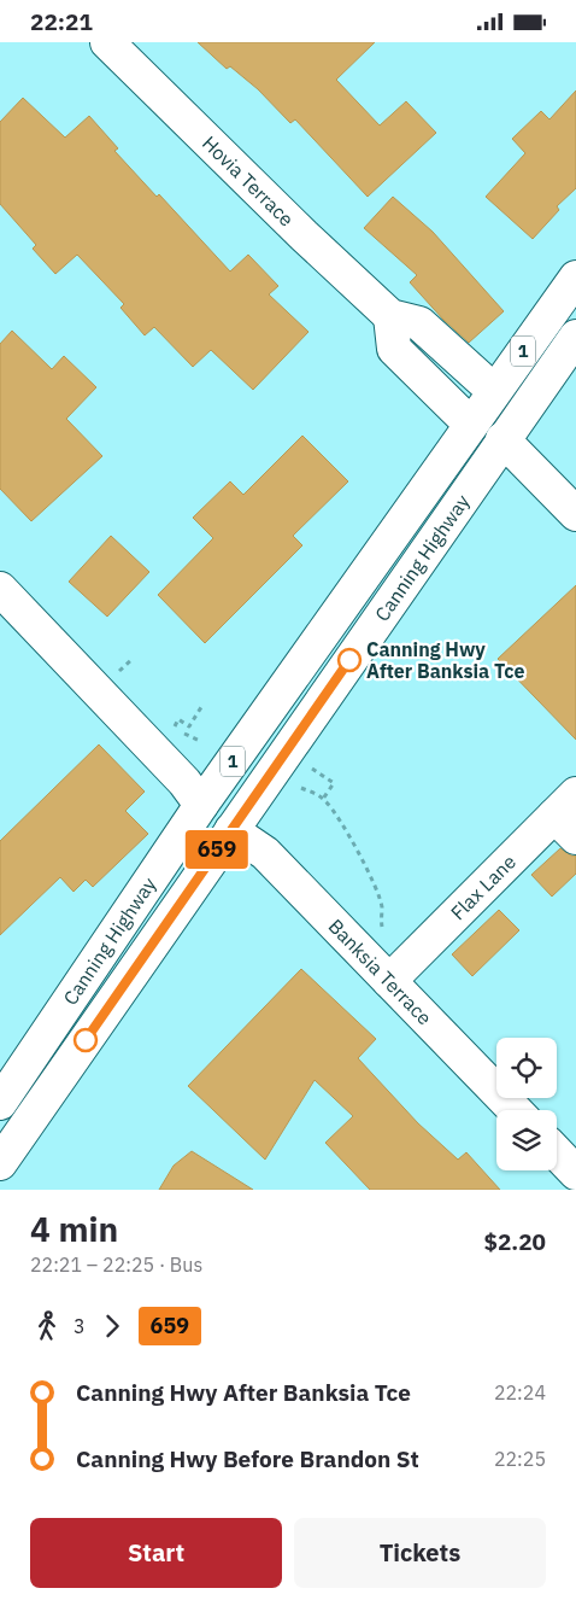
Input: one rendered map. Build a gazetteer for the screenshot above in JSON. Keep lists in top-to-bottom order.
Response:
{
  "streets": {
    "main road": [
      "Hovia Terrace",
      "1",
      "Canning Highway",
      "Flax Lane",
      "Banksia Terrace"
    ]
  },
  "crossings": [
    ["Hovia Terrace", "Canning Highway"],
    ["Canning Highway", "Banksia Terrace"],
    ["Flax Lane", "Banksia Terrace"]
  ],
  "places": ["Canning Hwy After Banksia Tce"],
  "lines": ["bus line 659"],
  "page": {
    "status": "22:21",
    "on_map": "659",
    "heading": ["4 min", "22:21 – 22:25 · Bus", "$2.20"],
    "legs": ["3", "659"],
    "list": [
      {
        "name": "Canning Hwy After Banksia Tce",
        "value": "22:24"
      },
      {
        "name": "Canning Hwy Before Brandon St",
        "value": "22:25"
      }
    ],
    "buttons": ["Start", "Tickets"]
  }
}
